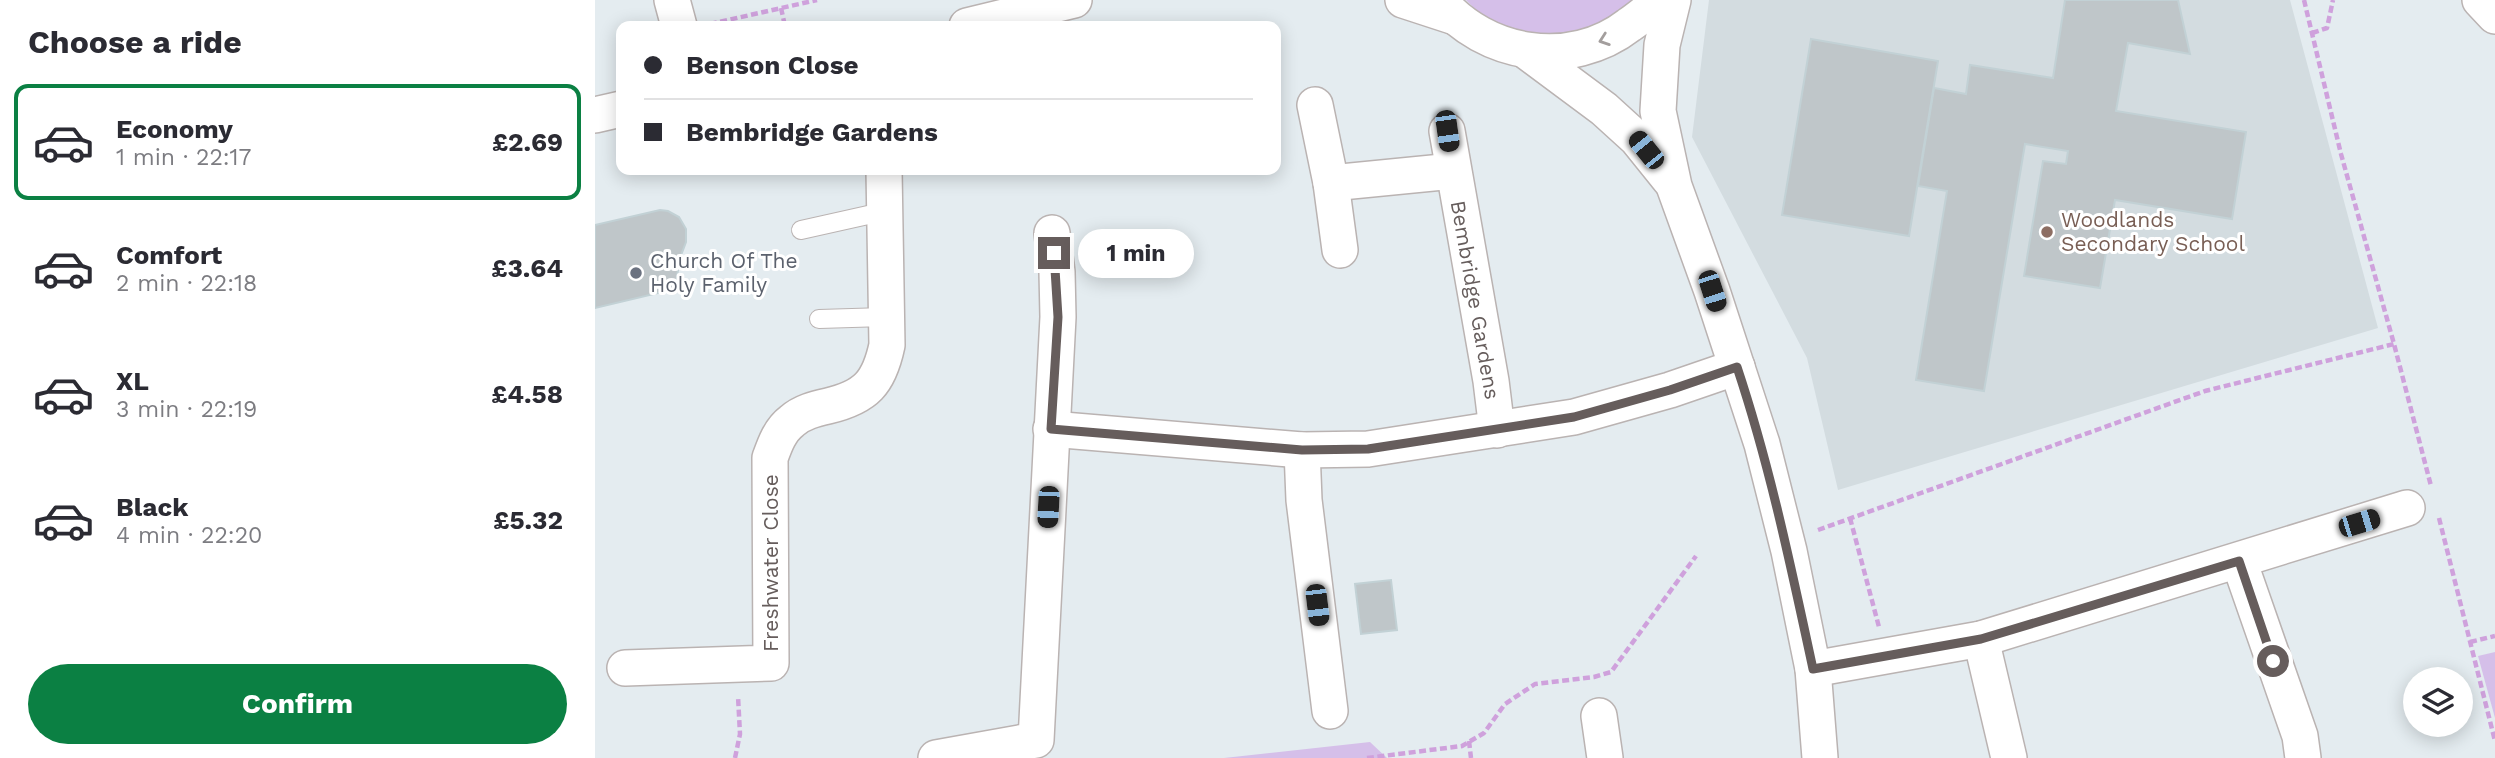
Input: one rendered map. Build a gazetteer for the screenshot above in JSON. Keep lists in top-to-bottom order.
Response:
{
  "streets": {
    "street": ["Bembridge Gardens", "Freshwater Close"]
  },
  "places": ["Woodlands Secondary School", "Church Of The Holy Family"],
  "page": {
    "heading": "Choose a ride",
    "banner": ["Benson Close", "Bembridge Gardens"],
    "list": [
      {
        "name": "Economy",
        "note": "1 min · 22:17",
        "value": "£2.69"
      },
      {
        "name": "Comfort",
        "note": "2 min · 22:18",
        "value": "£3.64"
      },
      {
        "name": "XL",
        "note": "3 min · 22:19",
        "value": "£4.58"
      },
      {
        "name": "Black",
        "note": "4 min · 22:20",
        "value": "£5.32"
      }
    ],
    "bubble": "1 min",
    "buttons": "Confirm"
  }
}
